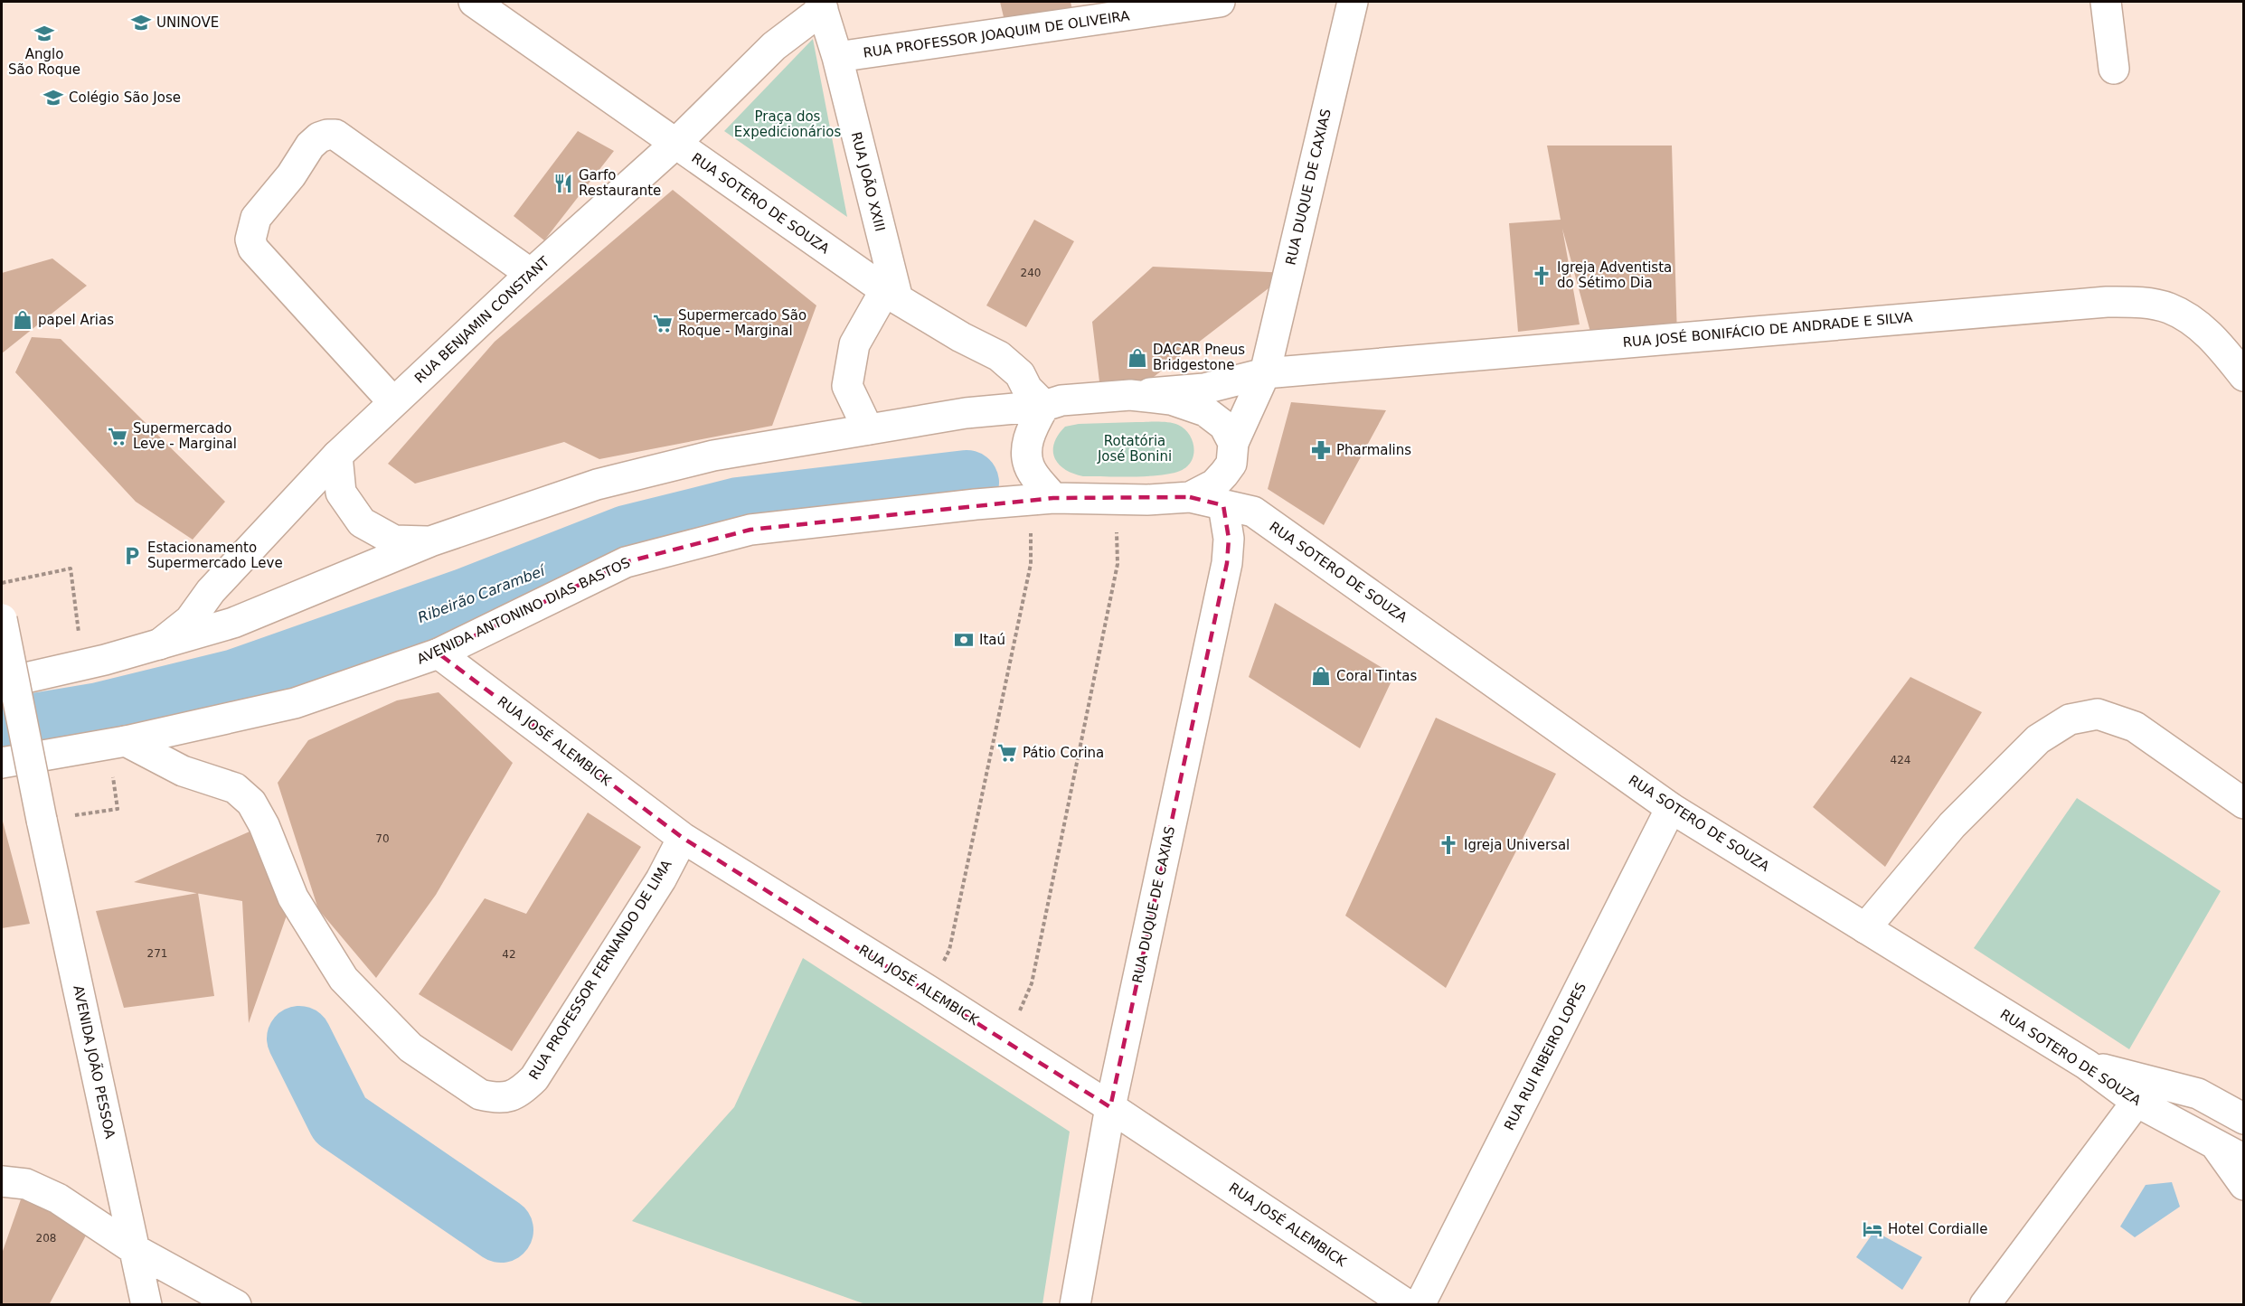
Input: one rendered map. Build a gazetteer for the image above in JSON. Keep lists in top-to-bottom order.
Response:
{
  "streets": {
    "street": [
      "RUA PROFESSOR JOAQUIM DE OLIVEIRA",
      "RUA JOÃO XXIII",
      "RUA DUQUE DE CAXIAS",
      "RUA SOTERO DE SOUZA",
      "RUA BENJAMIN CONSTANT",
      "RUA JOSÉ BONIFÁCIO DE ANDRADE E SILVA",
      "AVENIDA ANTONINO DIAS BASTOS",
      "RUA JOSÉ ALEMBICK",
      "RUA PROFESSOR FERNANDO DE LIMA",
      "RUA RUI RIBEIRO LOPES",
      "AVENIDA JOÃO PESSOA"
    ]
  },
  "crossings": [
    ["RUA PROFESSOR JOAQUIM DE OLIVEIRA", "RUA JOÃO XXIII"],
    ["RUA JOÃO XXIII", "RUA SOTERO DE SOUZA"],
    ["RUA JOÃO XXIII", "RUA BENJAMIN CONSTANT"],
    ["RUA DUQUE DE CAXIAS", "RUA SOTERO DE SOUZA"],
    ["RUA DUQUE DE CAXIAS", "RUA JOSÉ BONIFÁCIO DE ANDRADE E SILVA"],
    ["RUA DUQUE DE CAXIAS", "RUA JOSÉ ALEMBICK"],
    ["RUA SOTERO DE SOUZA", "RUA BENJAMIN CONSTANT"],
    ["RUA SOTERO DE SOUZA", "RUA RUI RIBEIRO LOPES"],
    ["AVENIDA ANTONINO DIAS BASTOS", "RUA JOSÉ ALEMBICK"],
    ["AVENIDA ANTONINO DIAS BASTOS", "RUA PROFESSOR FERNANDO DE LIMA"],
    ["RUA JOSÉ ALEMBICK", "RUA PROFESSOR FERNANDO DE LIMA"]
  ],
  "water": ["Ribeirão Carambeí"],
  "parks": ["Praça dos Expedicionários", "Rotatória José Bonini"],
  "places": {
    "school or university": ["UNINOVE", "Anglo São Roque", "Colégio São Jose"],
    "restaurant": ["Garfo Restaurante"],
    "church": ["Igreja Adventista do Sétimo Dia", "Igreja Universal"],
    "shop": ["papel Arias", "DACAR Pneus Bridgestone", "Coral Tintas"],
    "supermarket": ["Supermercado São Roque - Marginal", "Supermercado Leve - Marginal", "Pátio Corina"],
    "pharmacy": ["Pharmalins"],
    "parking": ["Estacionamento Supermercado Leve"],
    "bank": ["Itaú"],
    "hotel": ["Hotel Cordialle"]
  },
  "house_numbers": [
    "240",
    "424",
    "70",
    "271",
    "42",
    "208"
  ]
}
